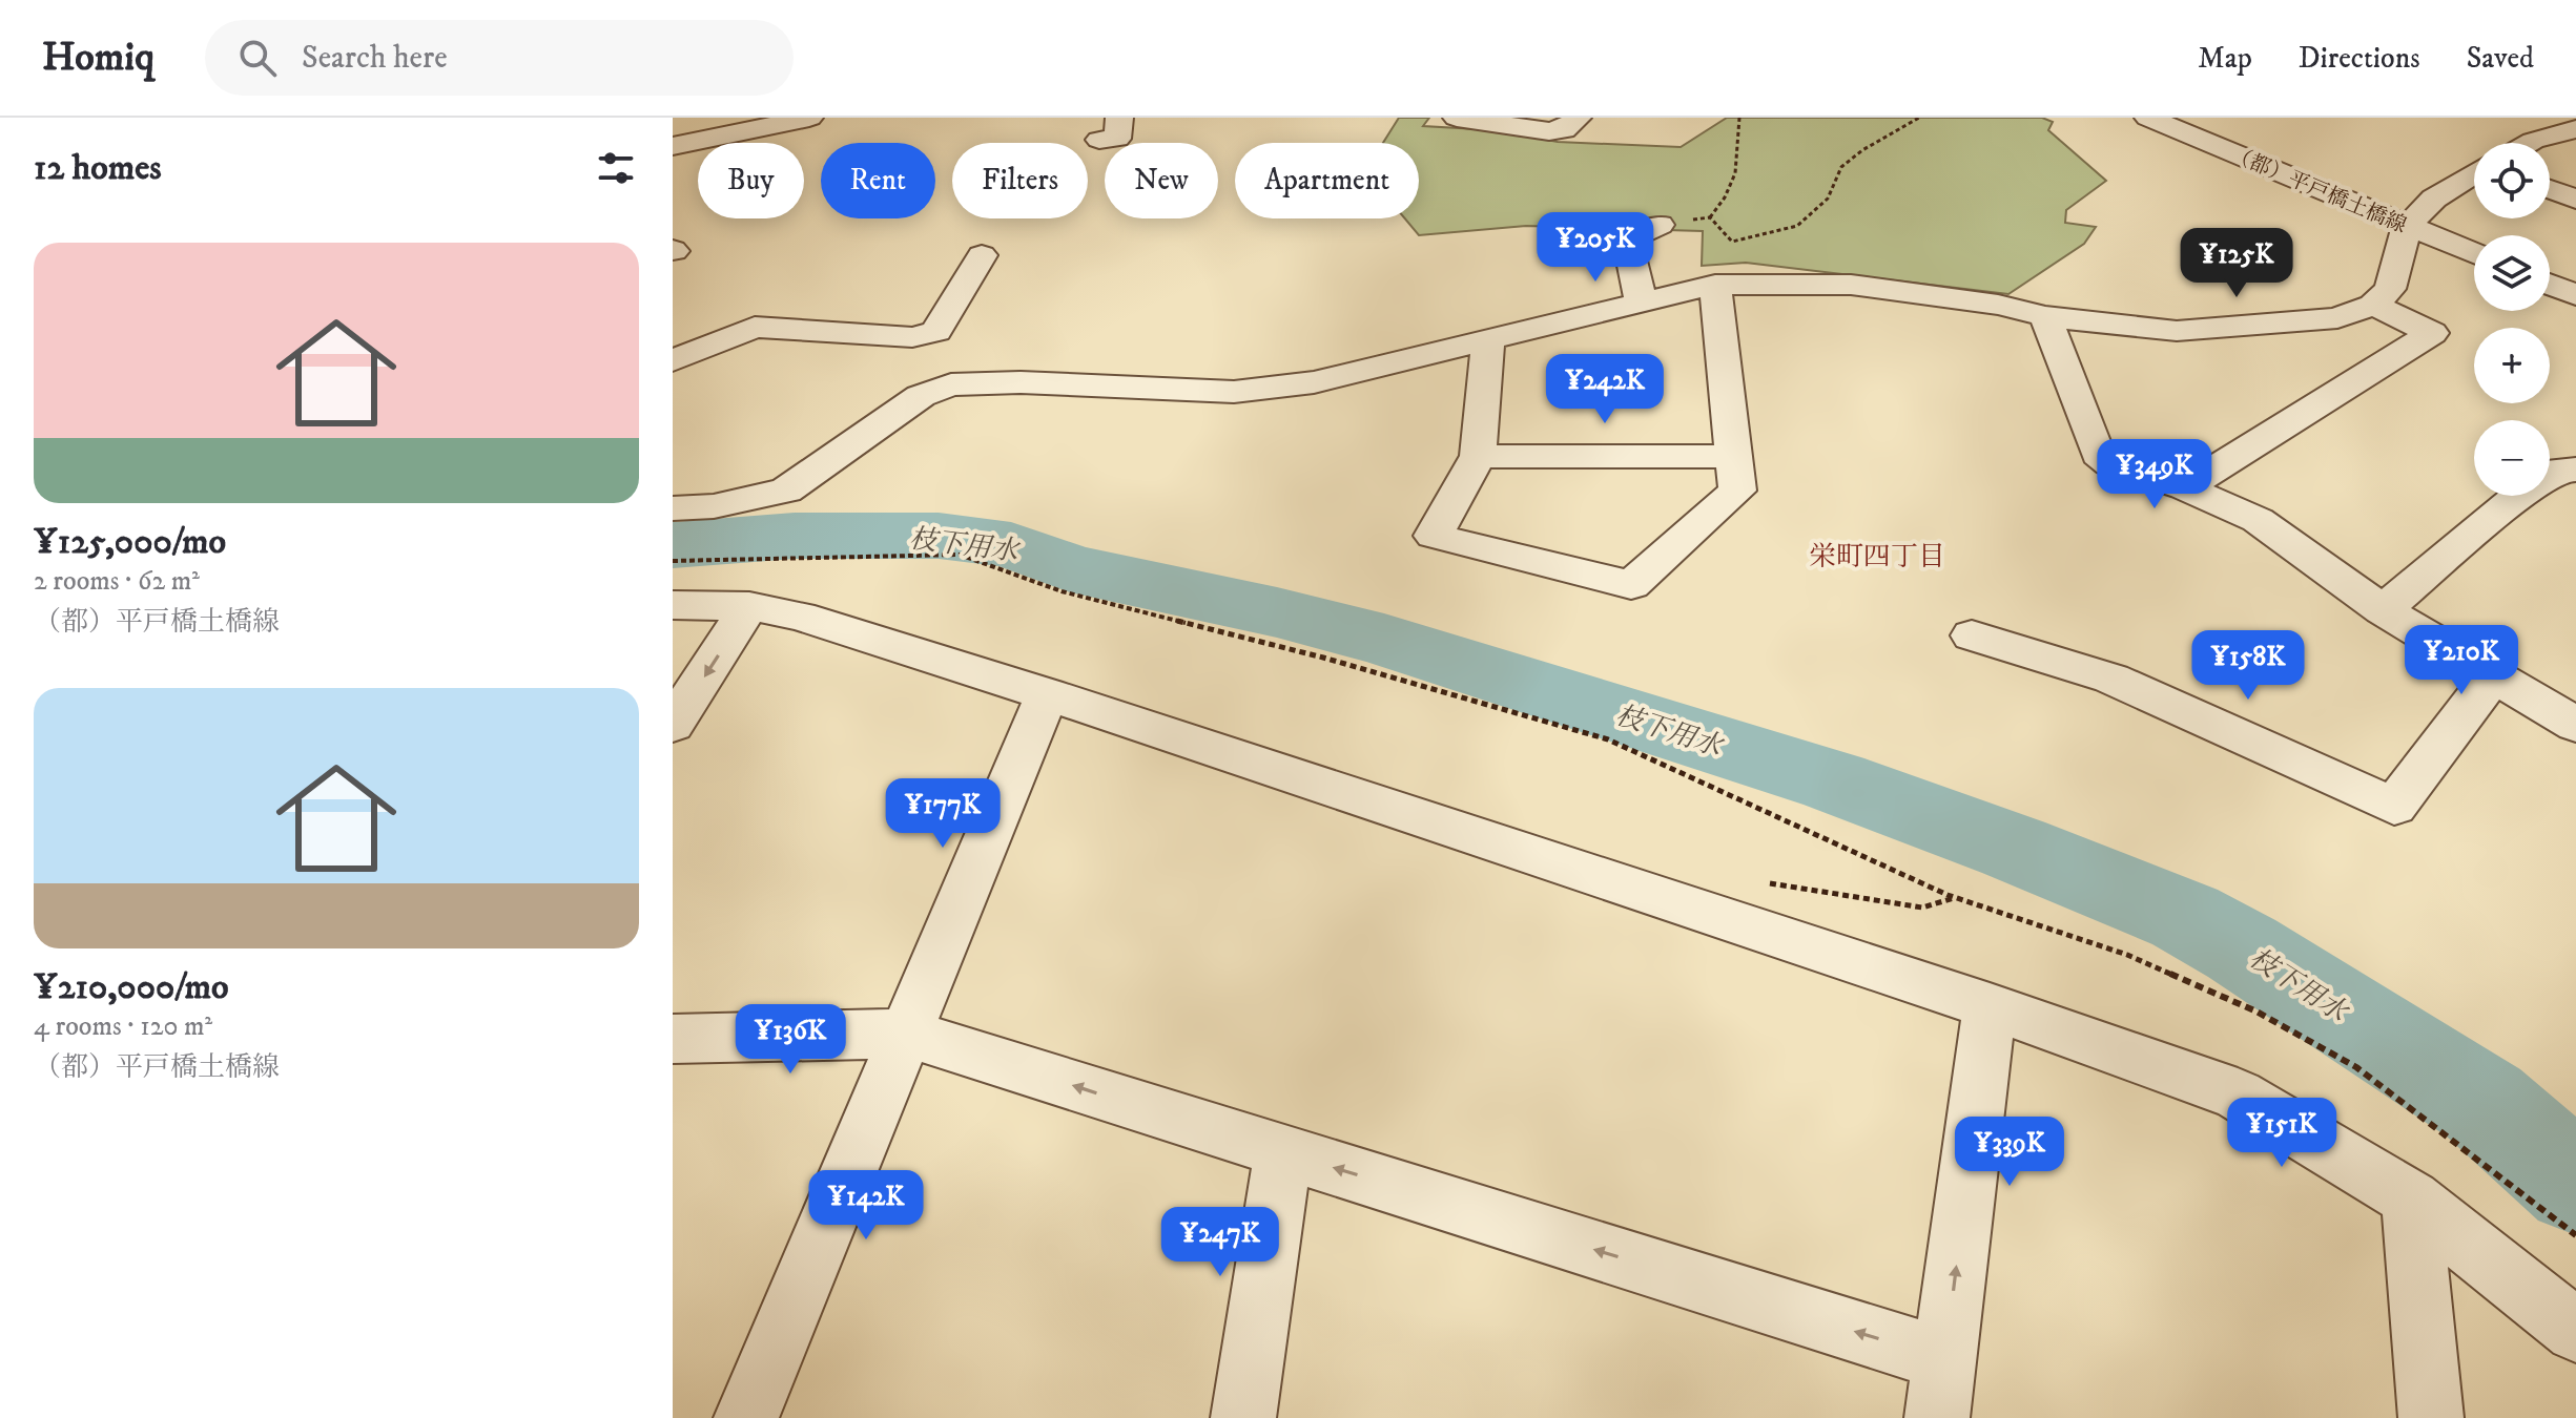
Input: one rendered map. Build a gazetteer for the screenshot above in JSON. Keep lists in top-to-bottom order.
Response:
{
  "streets": {
    "street": ["（都）平戸橋土橋線"]
  },
  "districts": ["栄町四丁目"],
  "water": ["枝下用水"],
  "page": {
    "header": "Homiq",
    "search": "Search here",
    "nav": ["Map", "Directions", "Saved"],
    "heading": "12 homes",
    "map_buttons": ["+", "−"],
    "chip": [
      "Buy",
      "Rent",
      "Filters",
      "New",
      "Apartment"
    ],
    "price": [
      "¥205K",
      "¥125K",
      "¥242K",
      "¥349K",
      "¥210K",
      "¥158K",
      "¥177K",
      "¥136K",
      "¥151K",
      "¥339K",
      "¥142K",
      "¥247K"
    ],
    "list": [
      {
        "name": "¥125,000/mo",
        "note": "2 rooms · 62 m² · （都）平戸橋土橋線"
      },
      {
        "name": "¥210,000/mo",
        "note": "4 rooms · 120 m² · （都）平戸橋土橋線"
      }
    ]
  }
}
